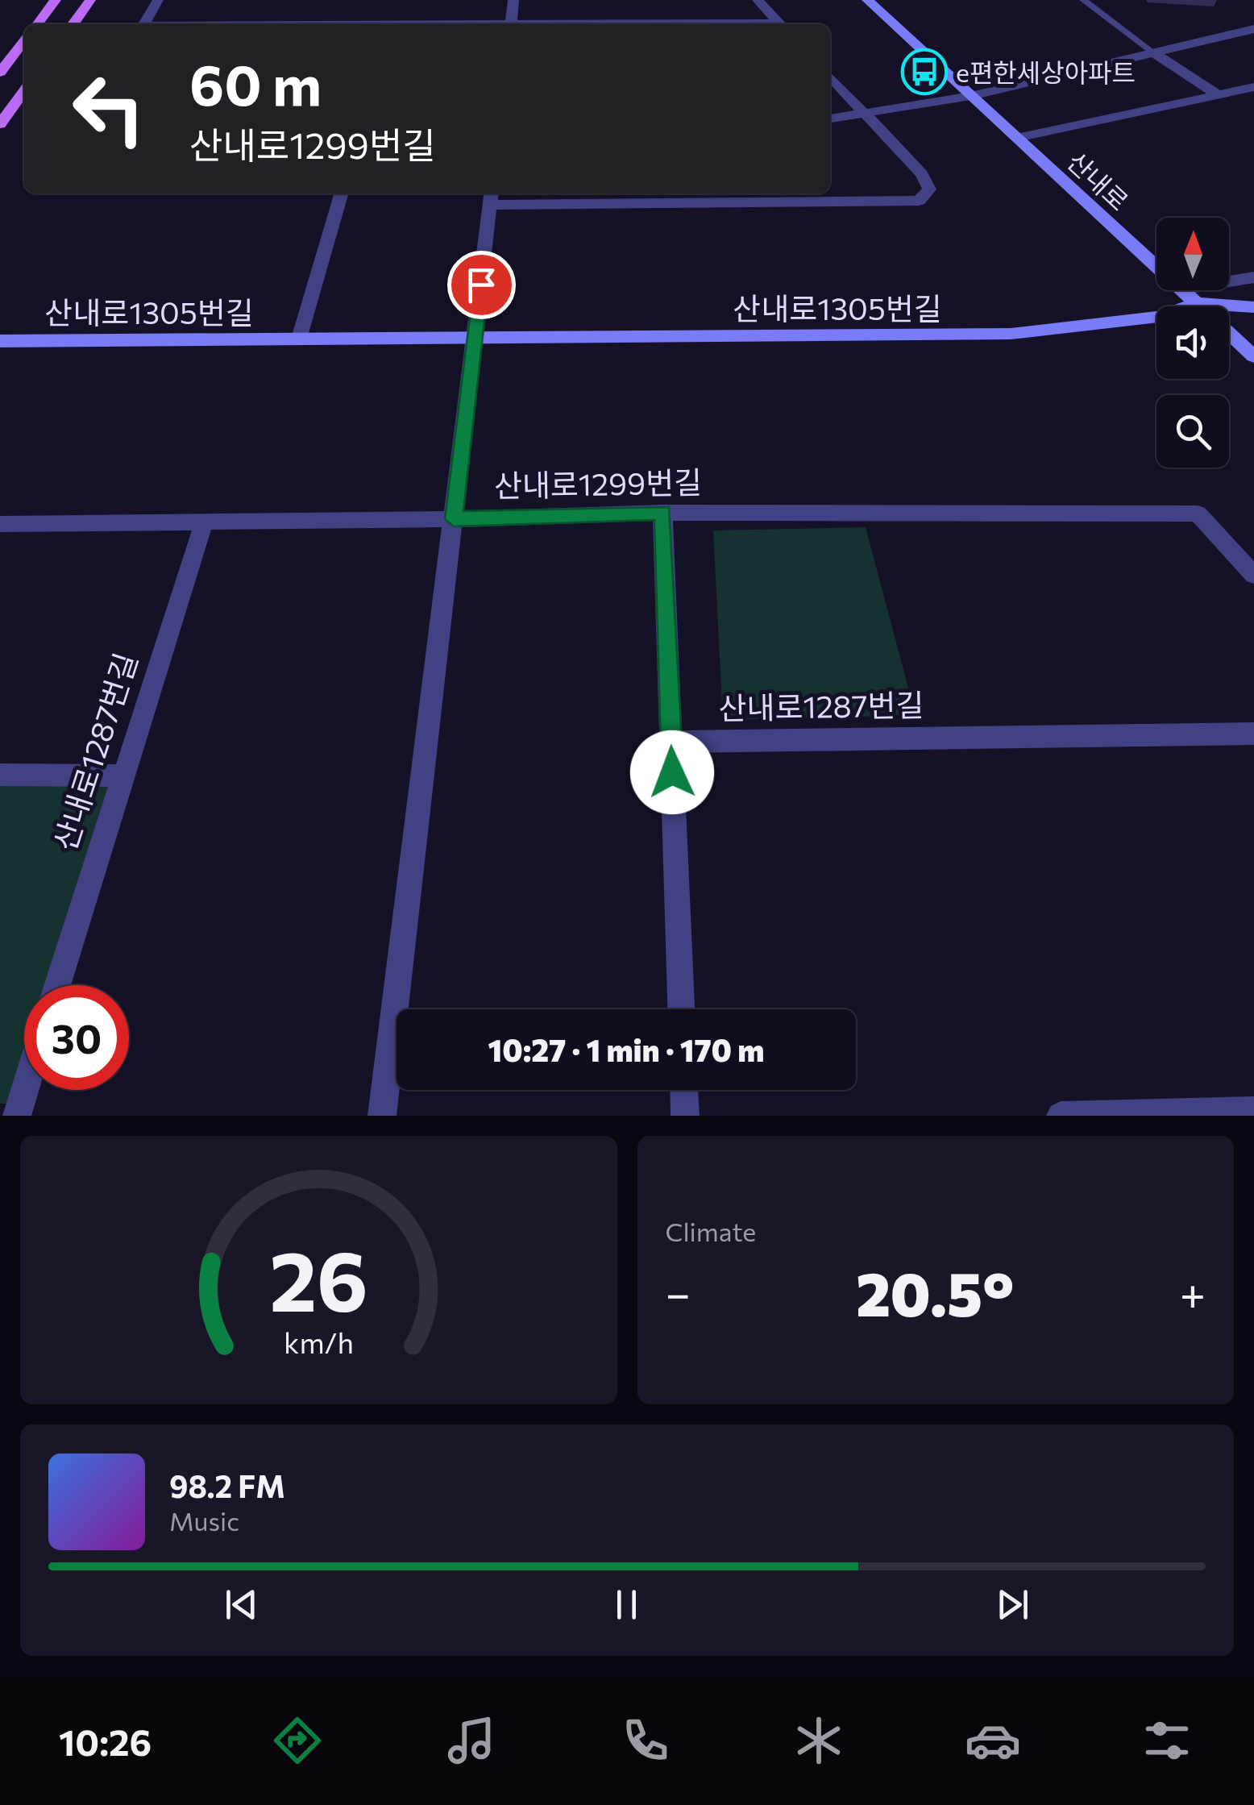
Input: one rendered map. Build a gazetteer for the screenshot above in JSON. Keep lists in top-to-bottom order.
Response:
{
  "streets": {
    "main road": ["산내로", "산내로1305번길"],
    "street": ["산내로1299번길", "산내로1287번길"]
  },
  "crossings": [
    ["산내로", "산내로1305번길"],
    ["산내로1299번길", "산내로1287번길"]
  ],
  "places": {
    "bus stop": ["e편한세상아파트"]
  },
  "north": "top",
  "page": {
    "turn": ["60 m", "산내로1299번길"],
    "limit": "30",
    "trip": "10:27 · 1 min · 170 m",
    "tile": "Climate",
    "heat": ["−", "20.5°", "+"],
    "song": ["98.2 FM", "Music"],
    "tabs": "10:26",
    "gauge": ["26", "km/h"]
  }
}
